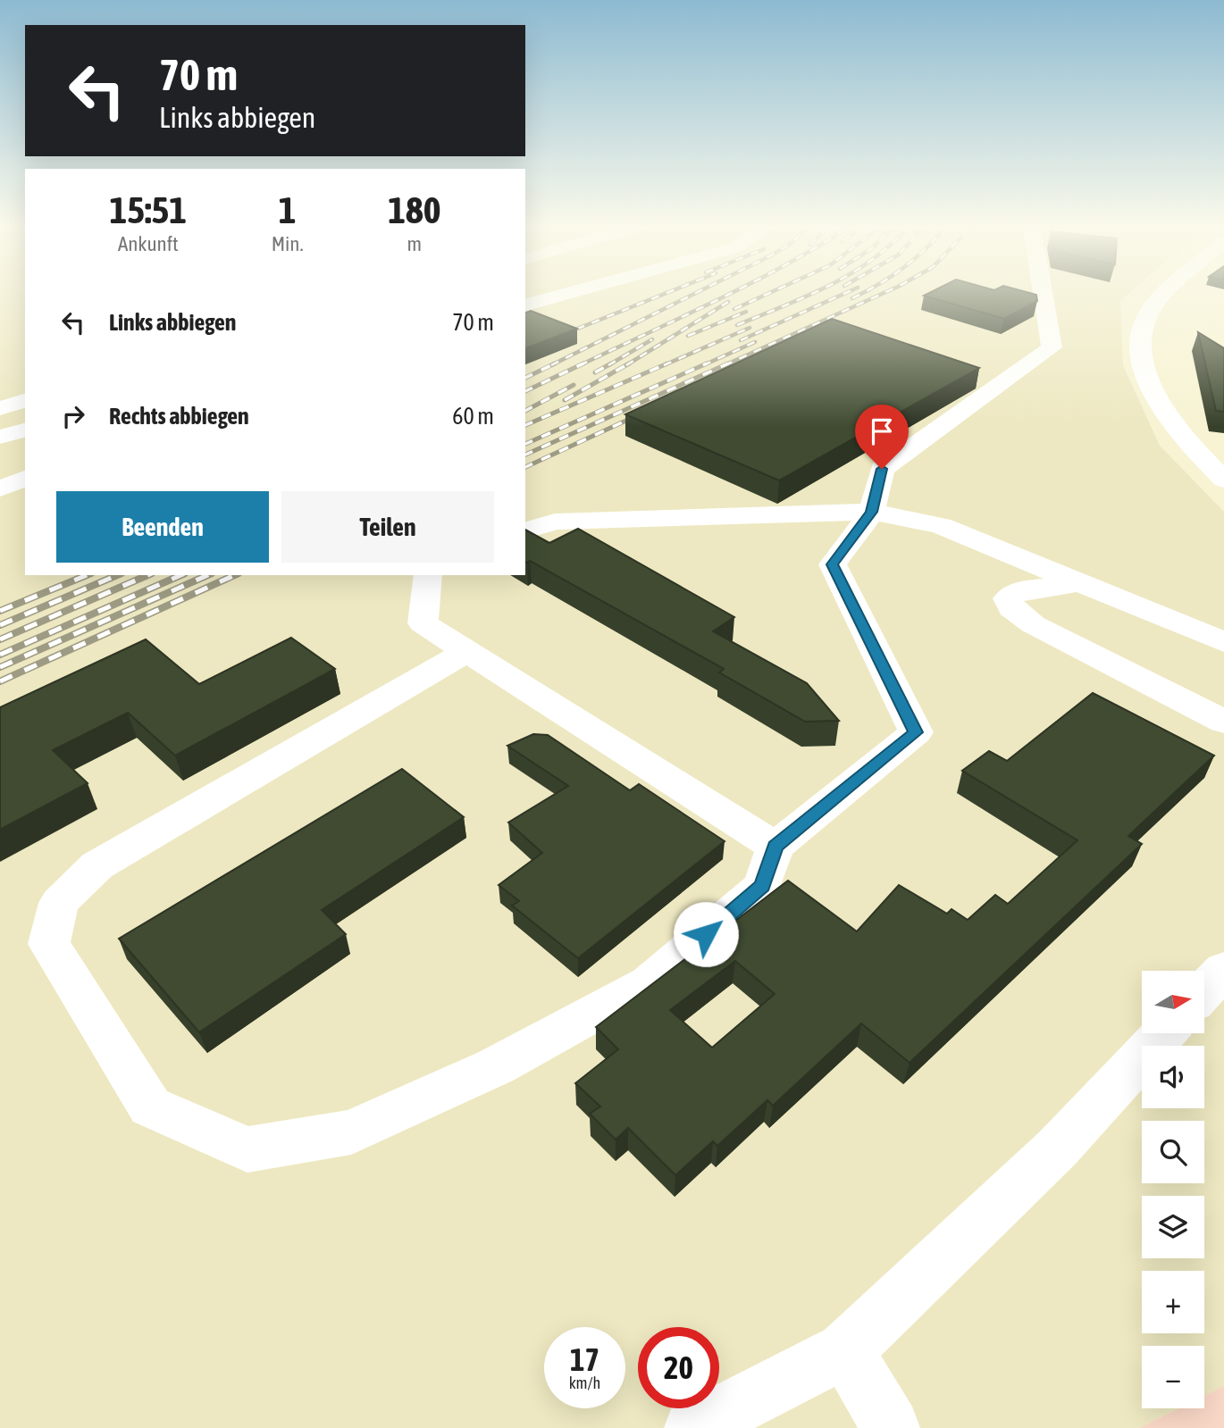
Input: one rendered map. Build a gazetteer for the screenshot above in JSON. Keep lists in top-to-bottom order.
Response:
{
  "north": "right",
  "page": {
    "turn": ["70 m", "Links abbiegen"],
    "eta": [
      "15:51",
      "Ankunft",
      "1",
      "Min.",
      "180",
      "m"
    ],
    "list": [
      {
        "name": "Links abbiegen",
        "value": "70 m"
      },
      {
        "name": "Rechts abbiegen",
        "value": "60 m"
      }
    ],
    "buttons": ["Beenden", "Teilen"],
    "map_buttons": ["+", "−"],
    "speed": "17 km/h",
    "limit": "20"
  }
}
